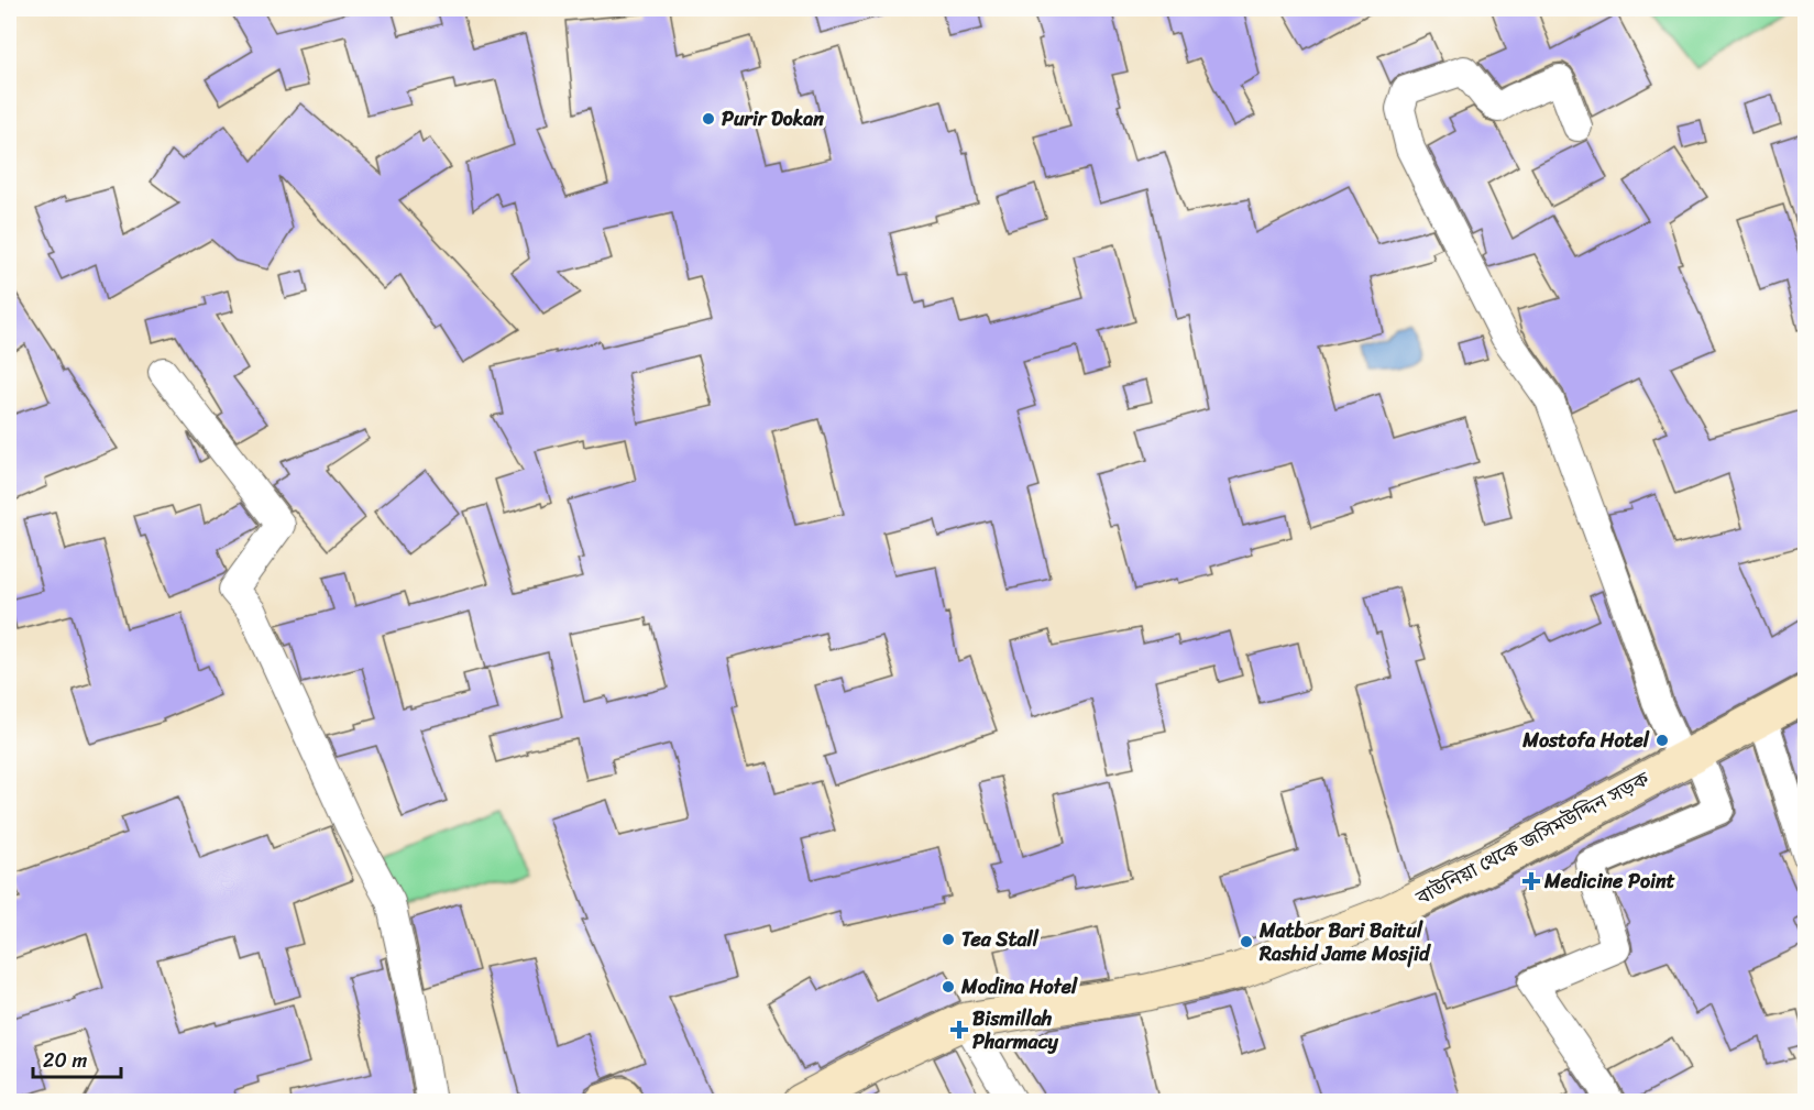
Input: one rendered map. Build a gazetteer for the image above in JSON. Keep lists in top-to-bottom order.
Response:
{
  "streets": {
    "street": ["বাউনিয়া থেকে জসিমউদ্দিন সড়ক"]
  },
  "places": {
    "other": [
      "Purir Dokan",
      "Mostofa Hotel",
      "Tea Stall",
      "Matbor Bari Baitul Rashid Jame Mosjid",
      "Modina Hotel"
    ],
    "health": ["Medicine Point", "Bismillah Pharmacy"]
  },
  "scale_bar": "20 m"
}
